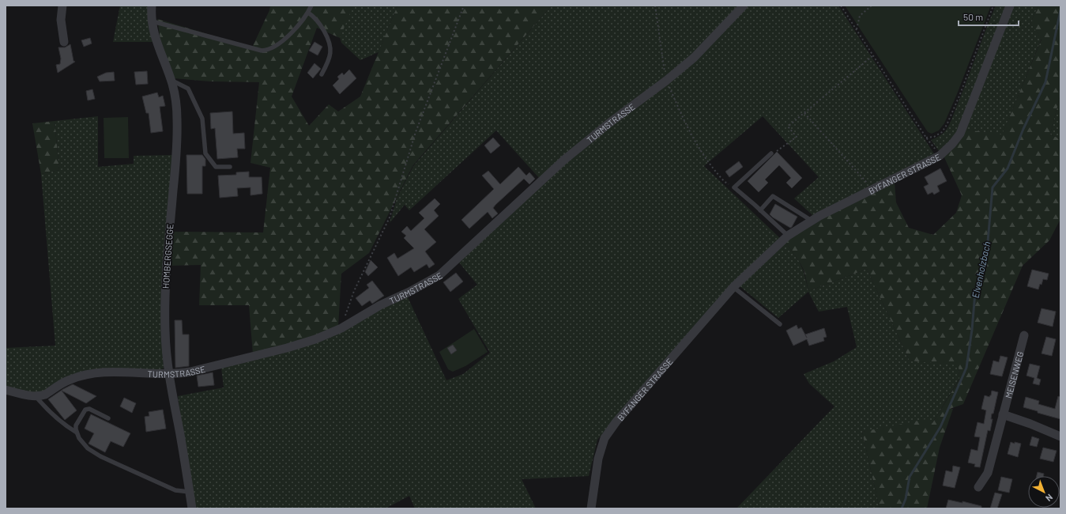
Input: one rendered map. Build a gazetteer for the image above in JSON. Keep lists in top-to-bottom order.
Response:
{
  "streets": {
    "street": [
      "TURMSTRASSE",
      "BYFANGER STRASSE",
      "HOMBERGSEGGE",
      "MEISENWEG"
    ]
  },
  "crossings": [
    ["TURMSTRASSE", "HOMBERGSEGGE"]
  ],
  "water": ["Elvenholzbach"],
  "scale_bar": "50 m",
  "north": "bottom right"
}
